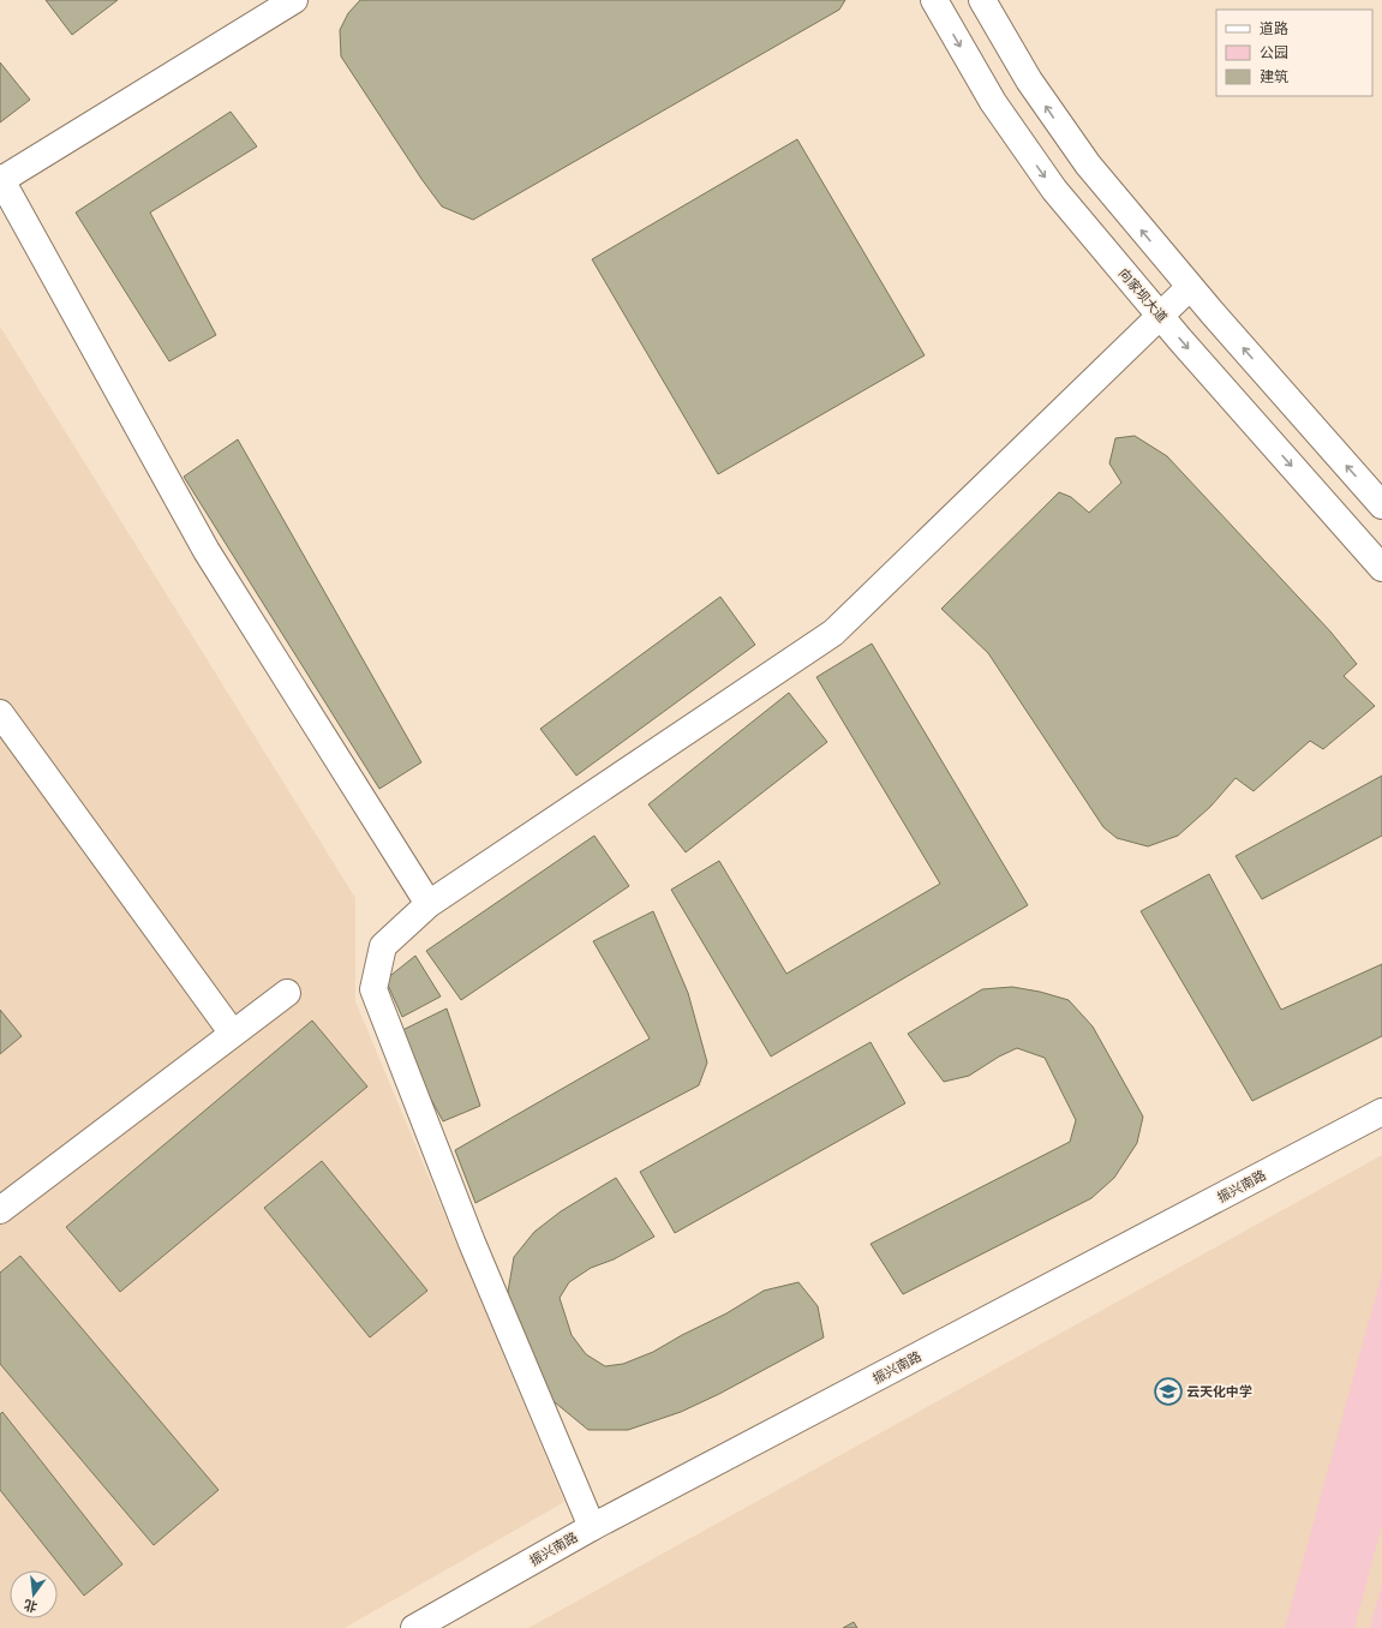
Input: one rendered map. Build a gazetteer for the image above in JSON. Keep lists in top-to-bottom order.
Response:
{
  "streets": {
    "street": ["向家坝大道", "振兴南路"]
  },
  "places": {
    "school or university": ["云天化中学"]
  },
  "legend": ["道路", "公园", "建筑"],
  "north": "bottom"
}
